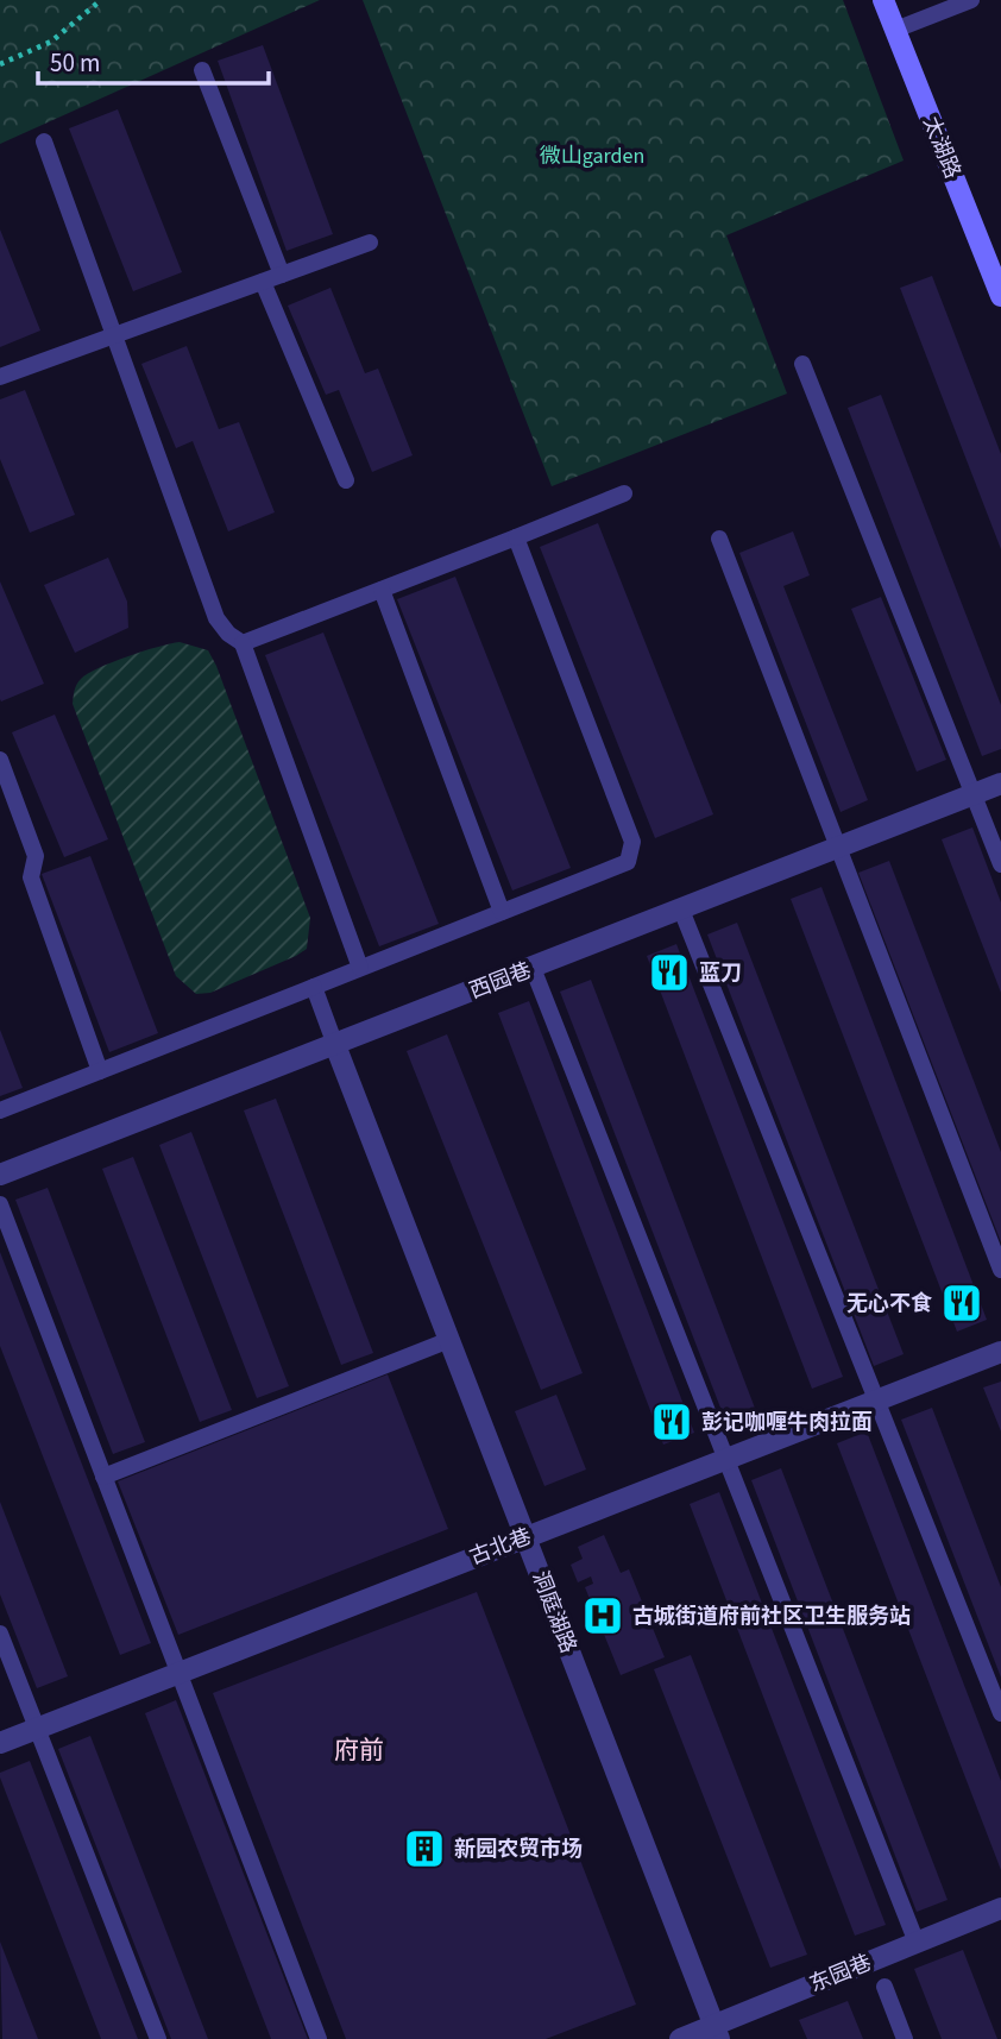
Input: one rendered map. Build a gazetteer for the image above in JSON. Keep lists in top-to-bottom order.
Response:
{
  "streets": {
    "street": [
      "太湖路",
      "西园巷",
      "古北巷",
      "洞庭湖路",
      "东园巷"
    ]
  },
  "crossings": [
    ["西园巷", "洞庭湖路"],
    ["古北巷", "洞庭湖路"],
    ["洞庭湖路", "东园巷"]
  ],
  "districts": ["府前"],
  "parks": ["微山garden"],
  "places": {
    "restaurant": ["蓝刀", "无心不食", "彭记咖喱牛肉拉面"],
    "hospital": ["古城街道府前社区卫生服务站"],
    "building": ["新园农贸市场"]
  },
  "scale_bar": "50 m"
}
